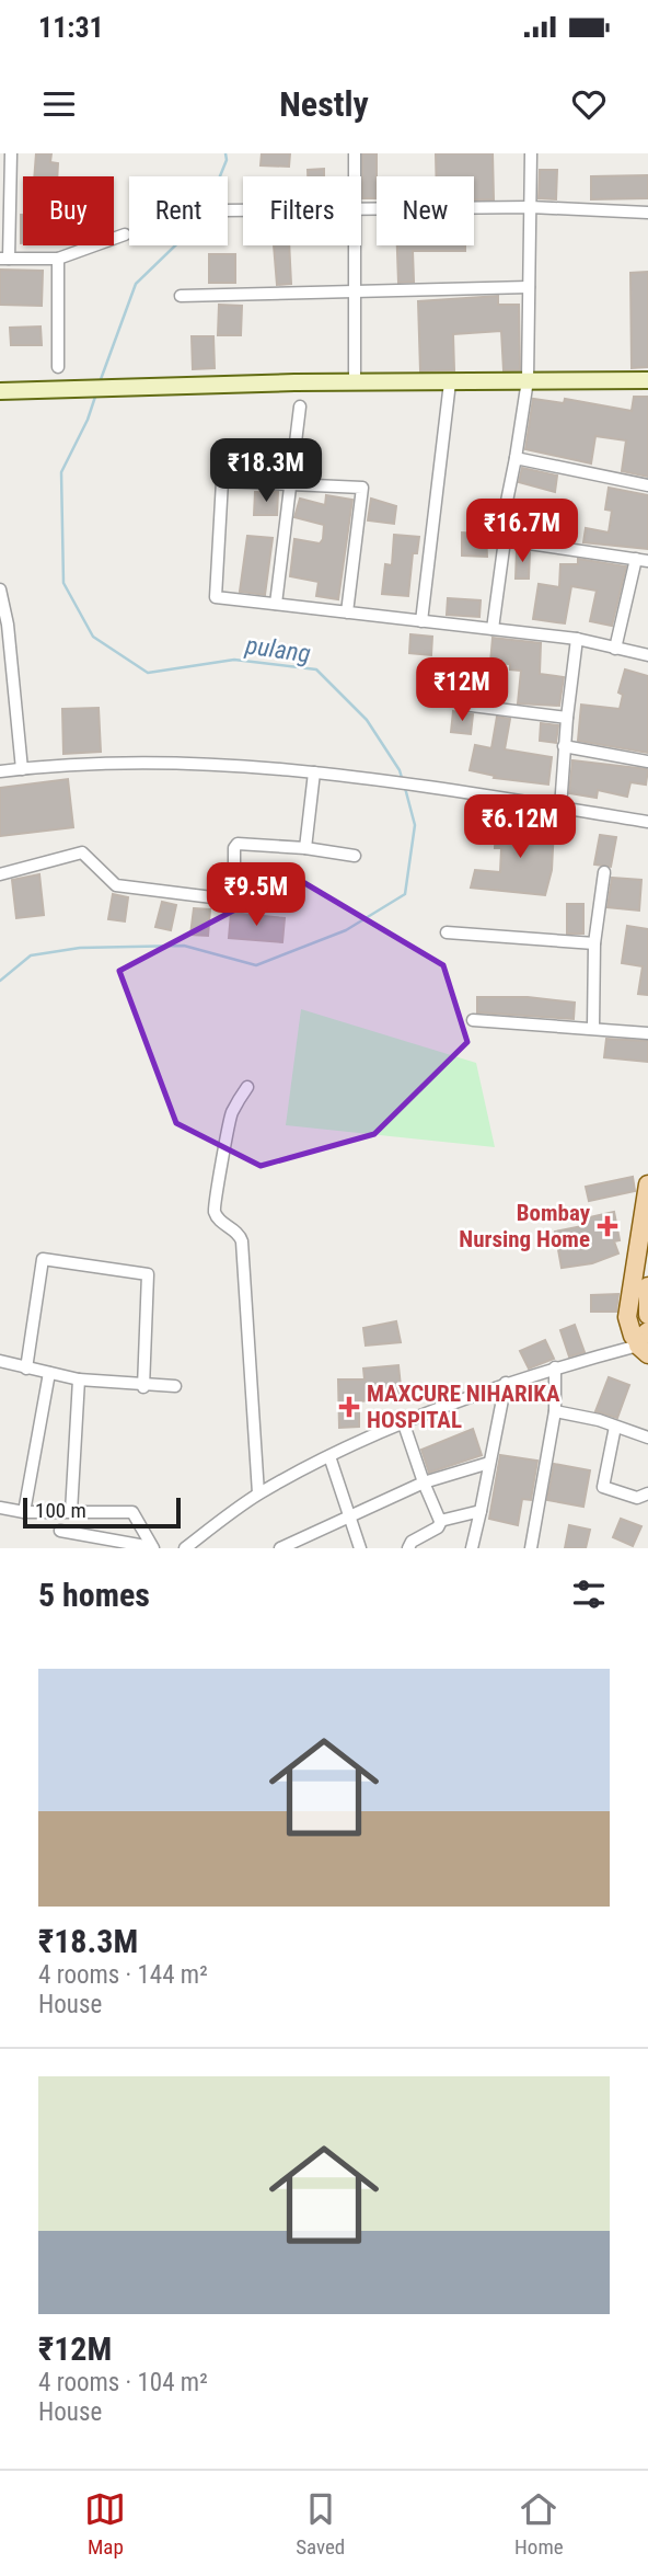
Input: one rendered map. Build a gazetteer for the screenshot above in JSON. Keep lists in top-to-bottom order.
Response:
{
  "water": ["pulang"],
  "places": {
    "health": ["Bombay Nursing Home", "MAXCURE NIHARIKA HOSPITAL"]
  },
  "scale_bar": "100 m",
  "page": {
    "status": "11:31",
    "header": "Nestly",
    "chip": [
      "Buy",
      "Rent",
      "Filters",
      "New"
    ],
    "price": [
      "₹18.3M",
      "₹16.7M",
      "₹12M",
      "₹6.12M",
      "₹9.5M"
    ],
    "scale": "100 m",
    "heading": "5 homes",
    "list": [
      {
        "name": "₹18.3M",
        "note": "4 rooms · 144 m² · House"
      },
      {
        "name": "₹12M",
        "note": "4 rooms · 104 m² · House"
      }
    ],
    "tabs": ["Map", "Saved", "Home"]
  }
}
